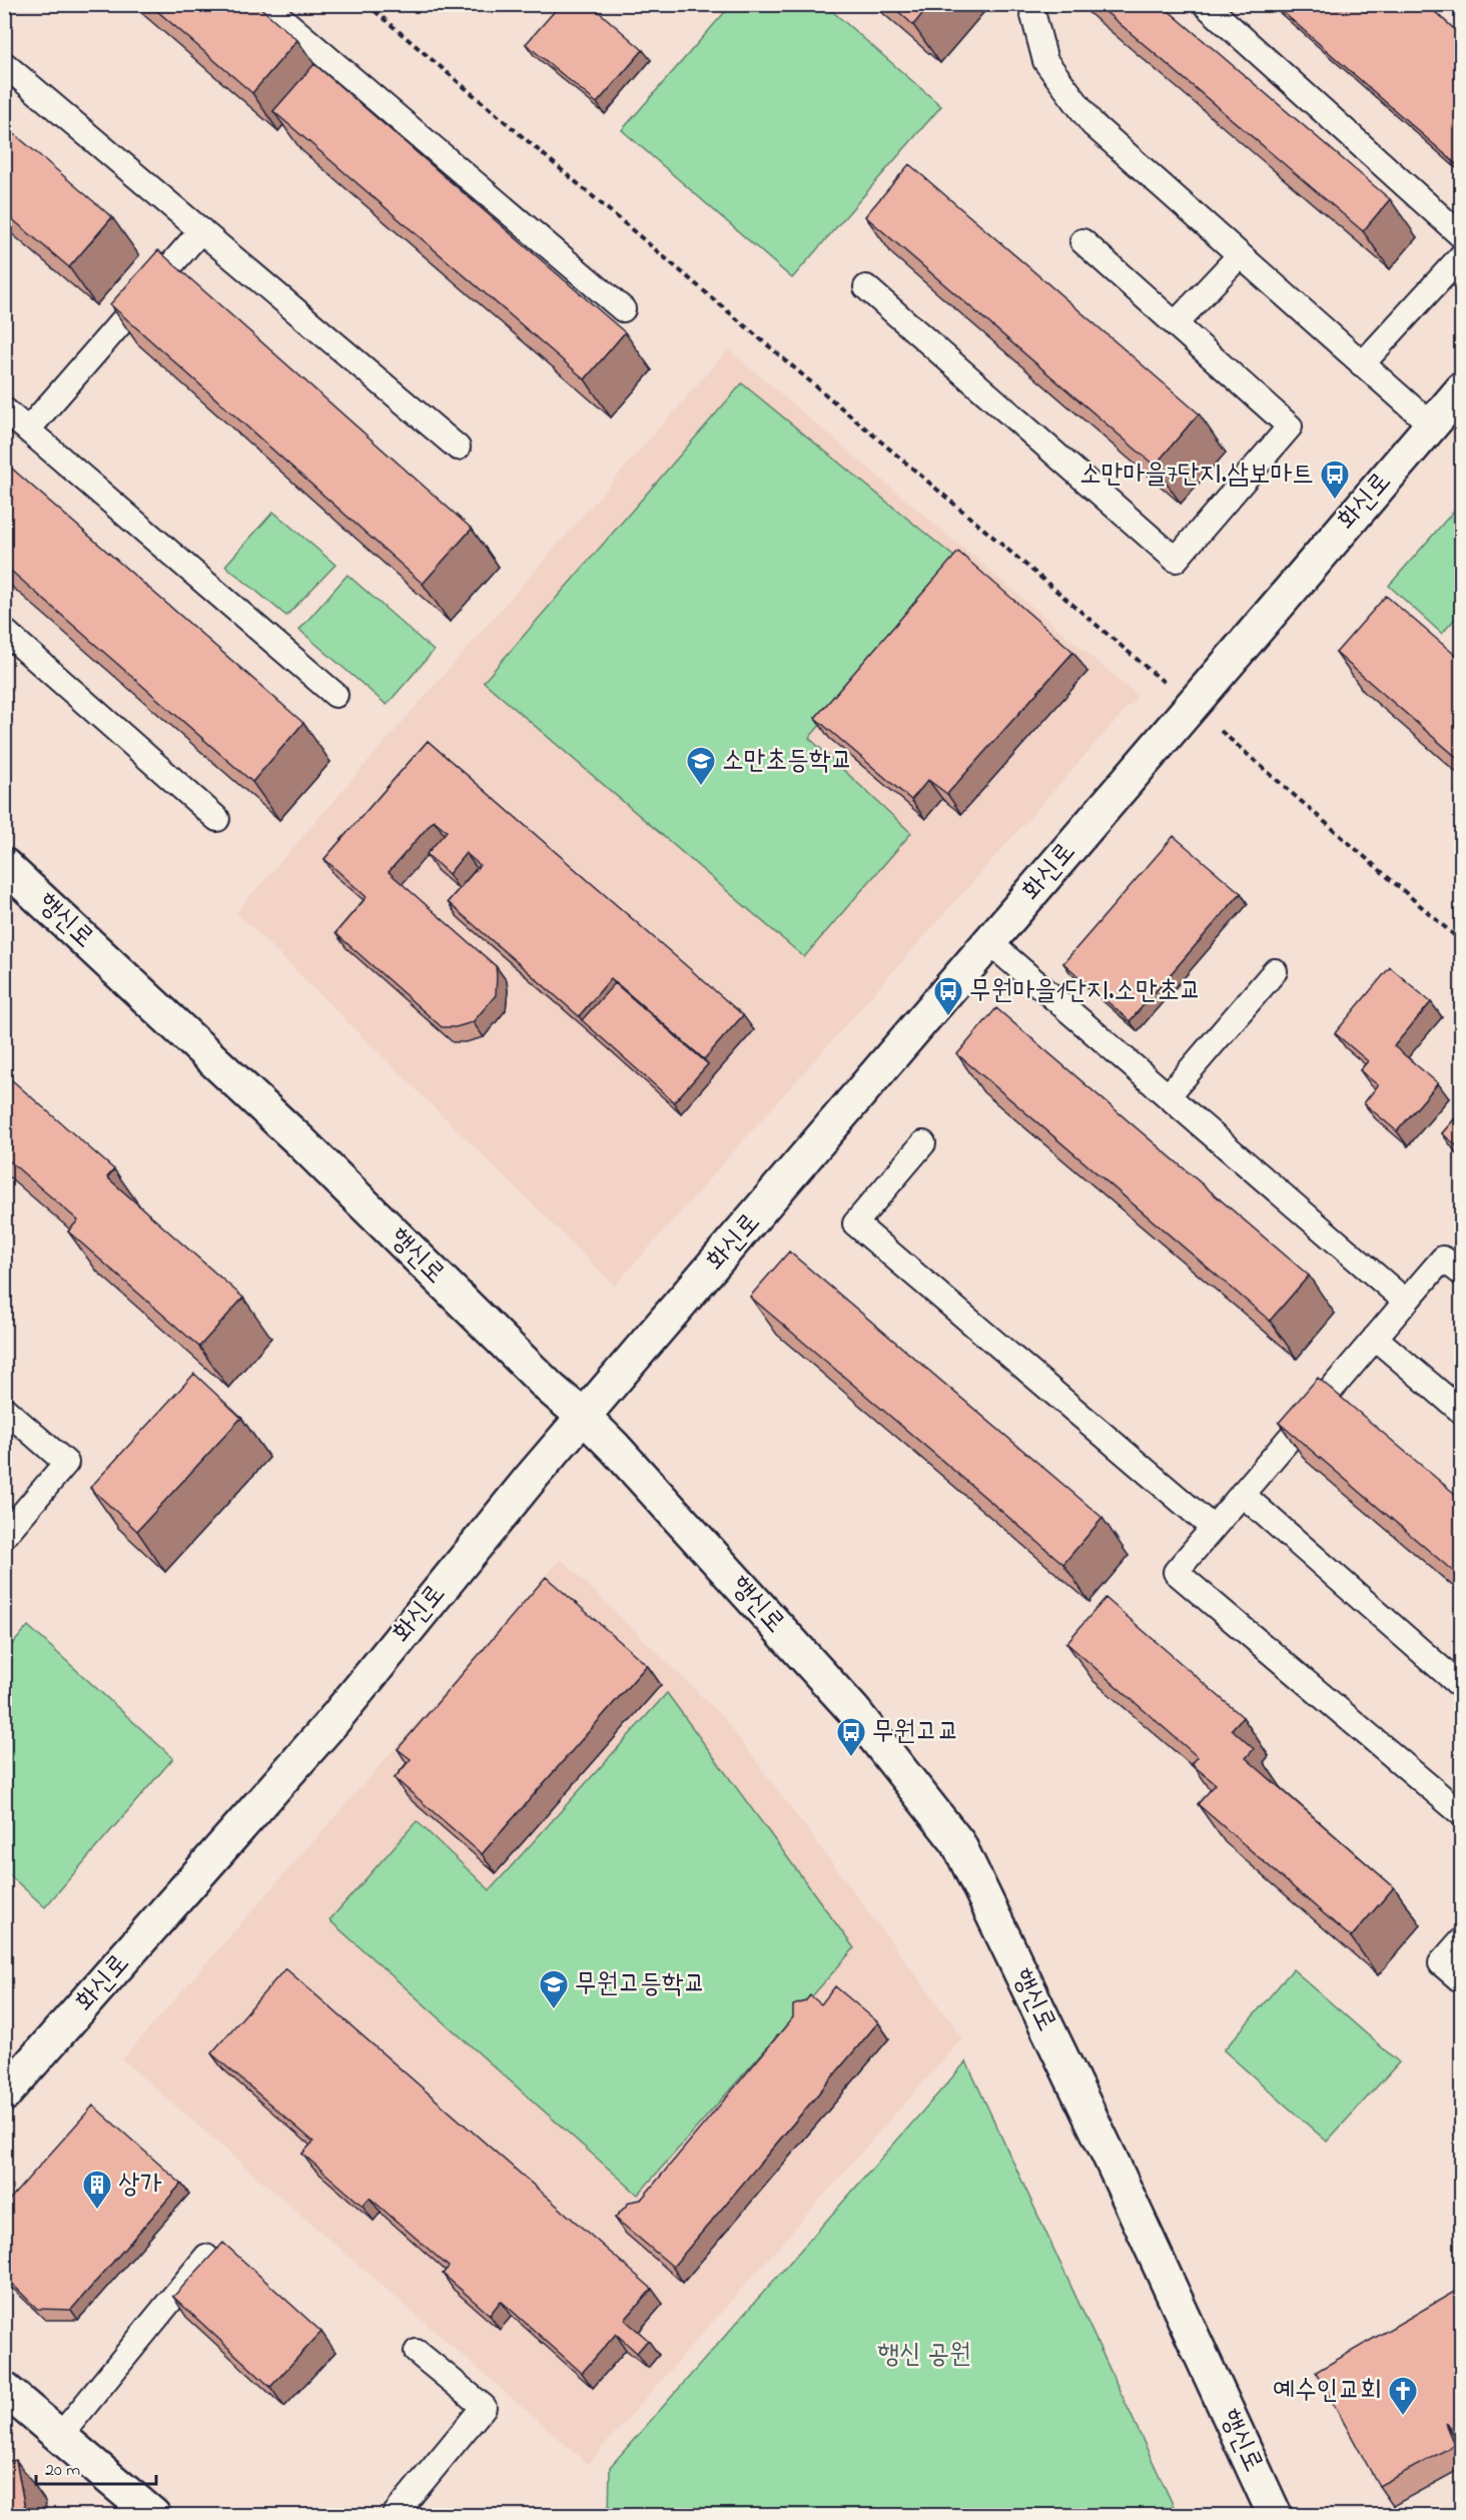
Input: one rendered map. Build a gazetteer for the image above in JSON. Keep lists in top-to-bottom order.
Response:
{
  "streets": {
    "main road": ["화신로", "행신로"]
  },
  "crossings": [
    ["화신로", "행신로"]
  ],
  "parks": ["행신 공원"],
  "places": {
    "bus stop": ["소만마을7단지.삼보마트", "무원마을1단지.소만초교", "무원고교"],
    "school or university": ["소만초등학교", "무원고등학교"],
    "building": ["상가"],
    "church": ["예수인교회"]
  },
  "scale_bar": "20 m"
}
